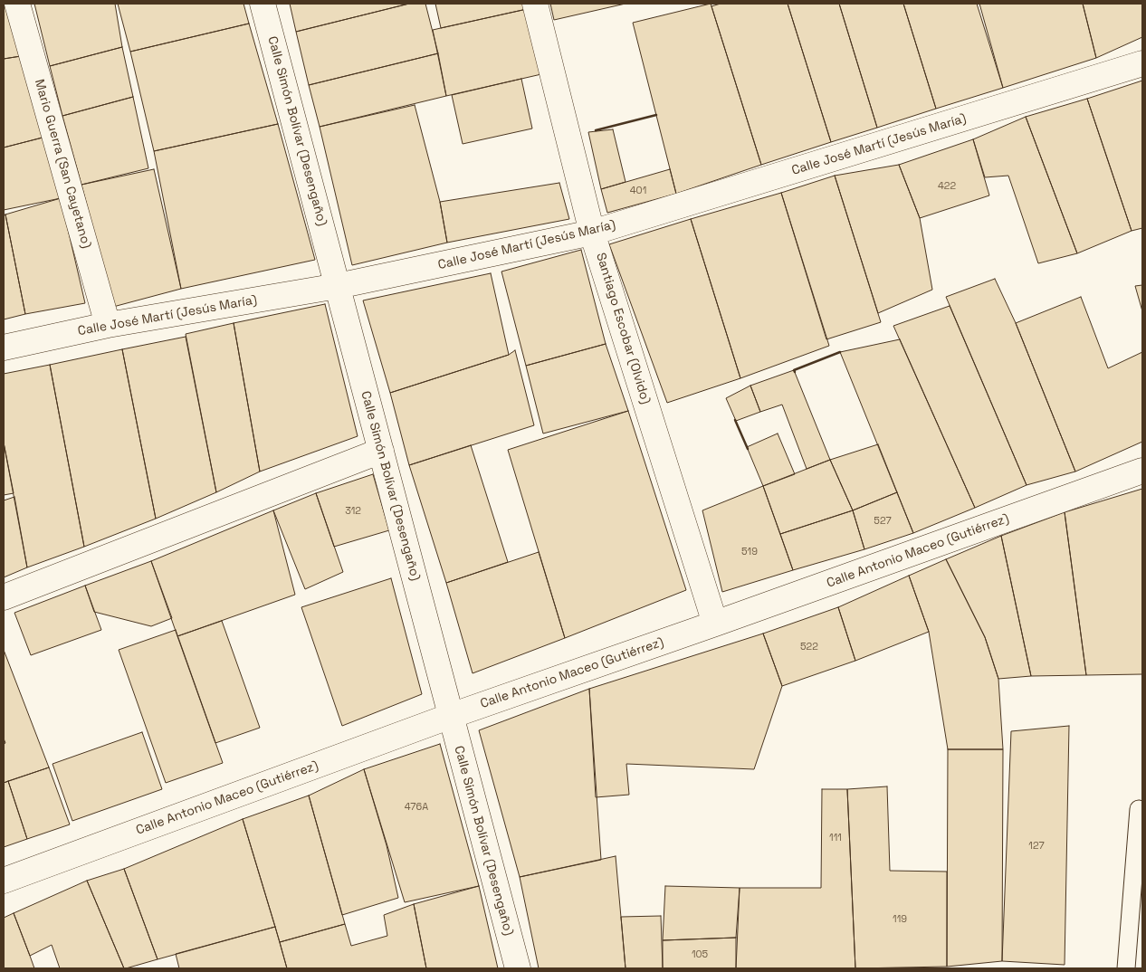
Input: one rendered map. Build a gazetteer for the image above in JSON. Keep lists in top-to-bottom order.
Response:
{
  "streets": {
    "street": [
      "Calle Simón Bolívar (Desengaño)",
      "Calle José Martí (Jesús María)",
      "Mario Guerra (San Cayetano)",
      "Santiago Escobar (Olvido)",
      "Calle Antonio Maceo (Gutiérrez)"
    ]
  },
  "crossings": [
    ["Calle Simón Bolívar (Desengaño)", "Calle José Martí (Jesús María)"],
    ["Calle Simón Bolívar (Desengaño)", "Calle Antonio Maceo (Gutiérrez)"],
    ["Calle José Martí (Jesús María)", "Mario Guerra (San Cayetano)"],
    ["Calle José Martí (Jesús María)", "Santiago Escobar (Olvido)"],
    ["Santiago Escobar (Olvido)", "Calle Antonio Maceo (Gutiérrez)"]
  ],
  "house_numbers": [
    "422",
    "401",
    "312",
    "527",
    "519",
    "522",
    "476A",
    "111",
    "127",
    "119",
    "105"
  ]
}
